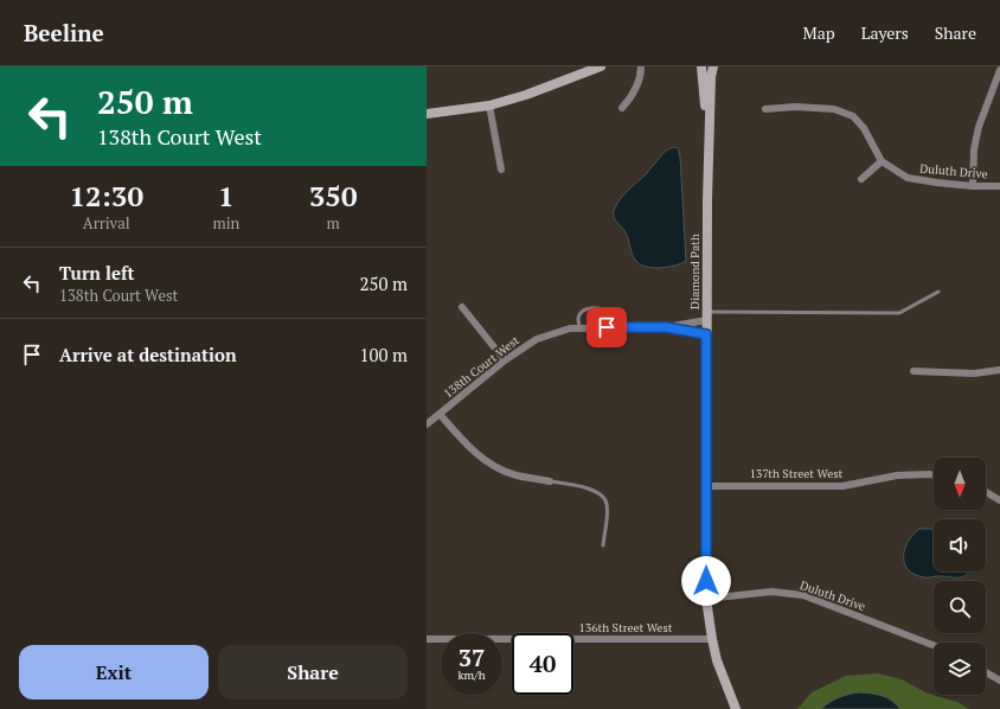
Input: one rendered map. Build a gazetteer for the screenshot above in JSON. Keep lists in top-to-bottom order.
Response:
{
  "streets": {
    "street": [
      "Duluth Drive",
      "Diamond Path",
      "138th Court West",
      "137th Street West",
      "136th Street West"
    ]
  },
  "crossings": [
    ["Duluth Drive", "Diamond Path"],
    ["Diamond Path", "138th Court West"],
    ["Diamond Path", "137th Street West"],
    ["Diamond Path", "136th Street West"]
  ],
  "north": "bottom",
  "page": {
    "header": "Beeline",
    "nav": ["Map", "Layers", "Share"],
    "turn": ["250 m", "138th Court West"],
    "eta": [
      "12:30",
      "Arrival",
      "1",
      "min",
      "350",
      "m"
    ],
    "list": [
      {
        "name": "Turn left",
        "note": "138th Court West",
        "value": "250 m"
      },
      {
        "name": "Arrive at destination",
        "value": "100 m"
      }
    ],
    "speed": "37 km/h",
    "limit": "40",
    "buttons": ["Exit", "Share"]
  }
}
